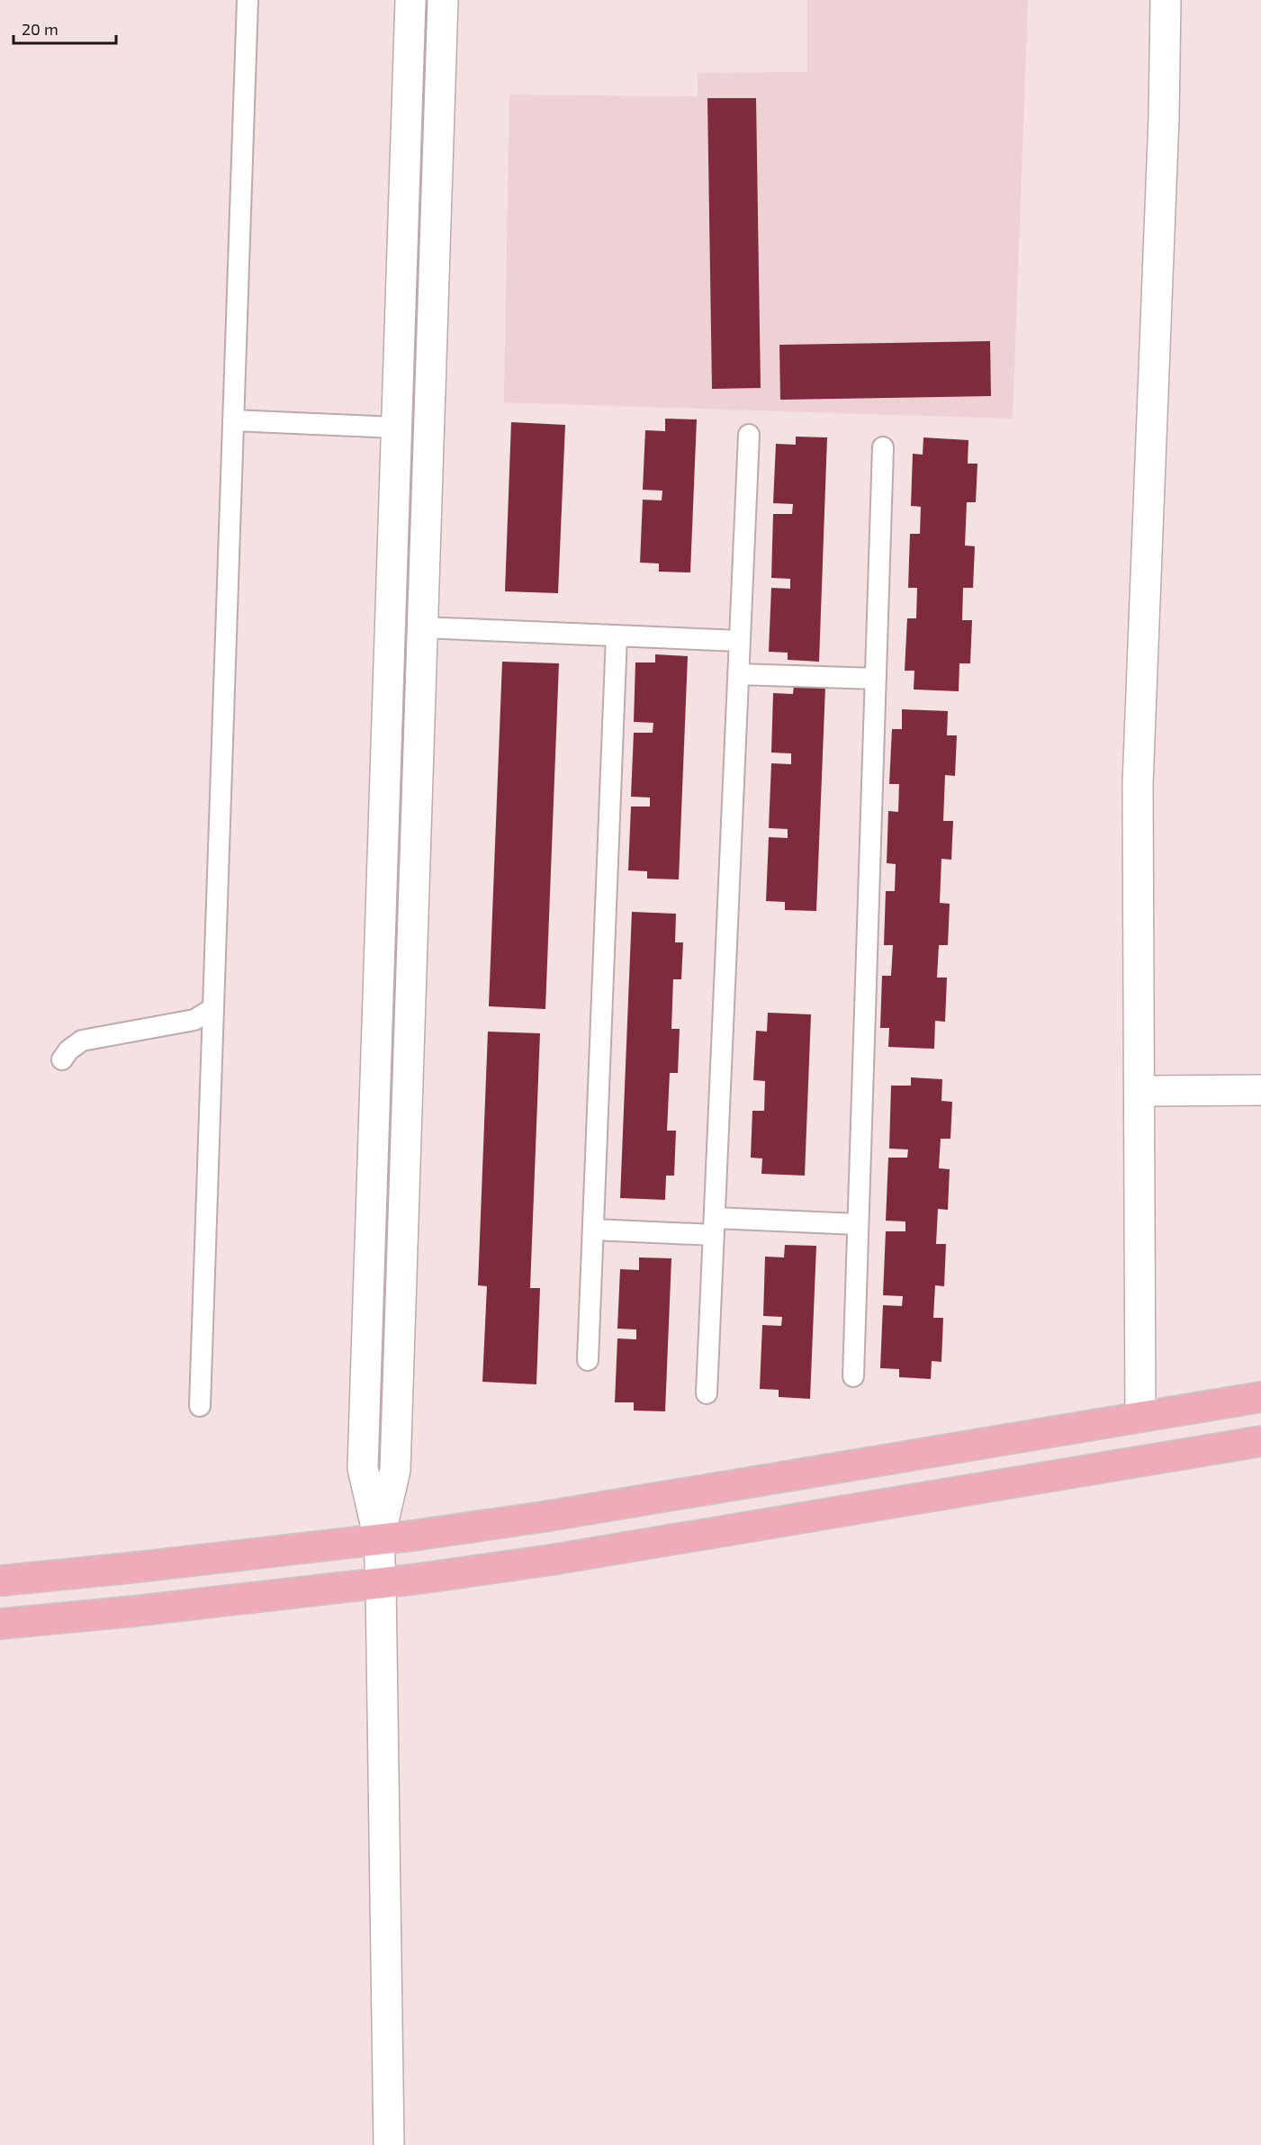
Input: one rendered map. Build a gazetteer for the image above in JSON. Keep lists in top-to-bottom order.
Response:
{
  "scale_bar": "20 m"
}
